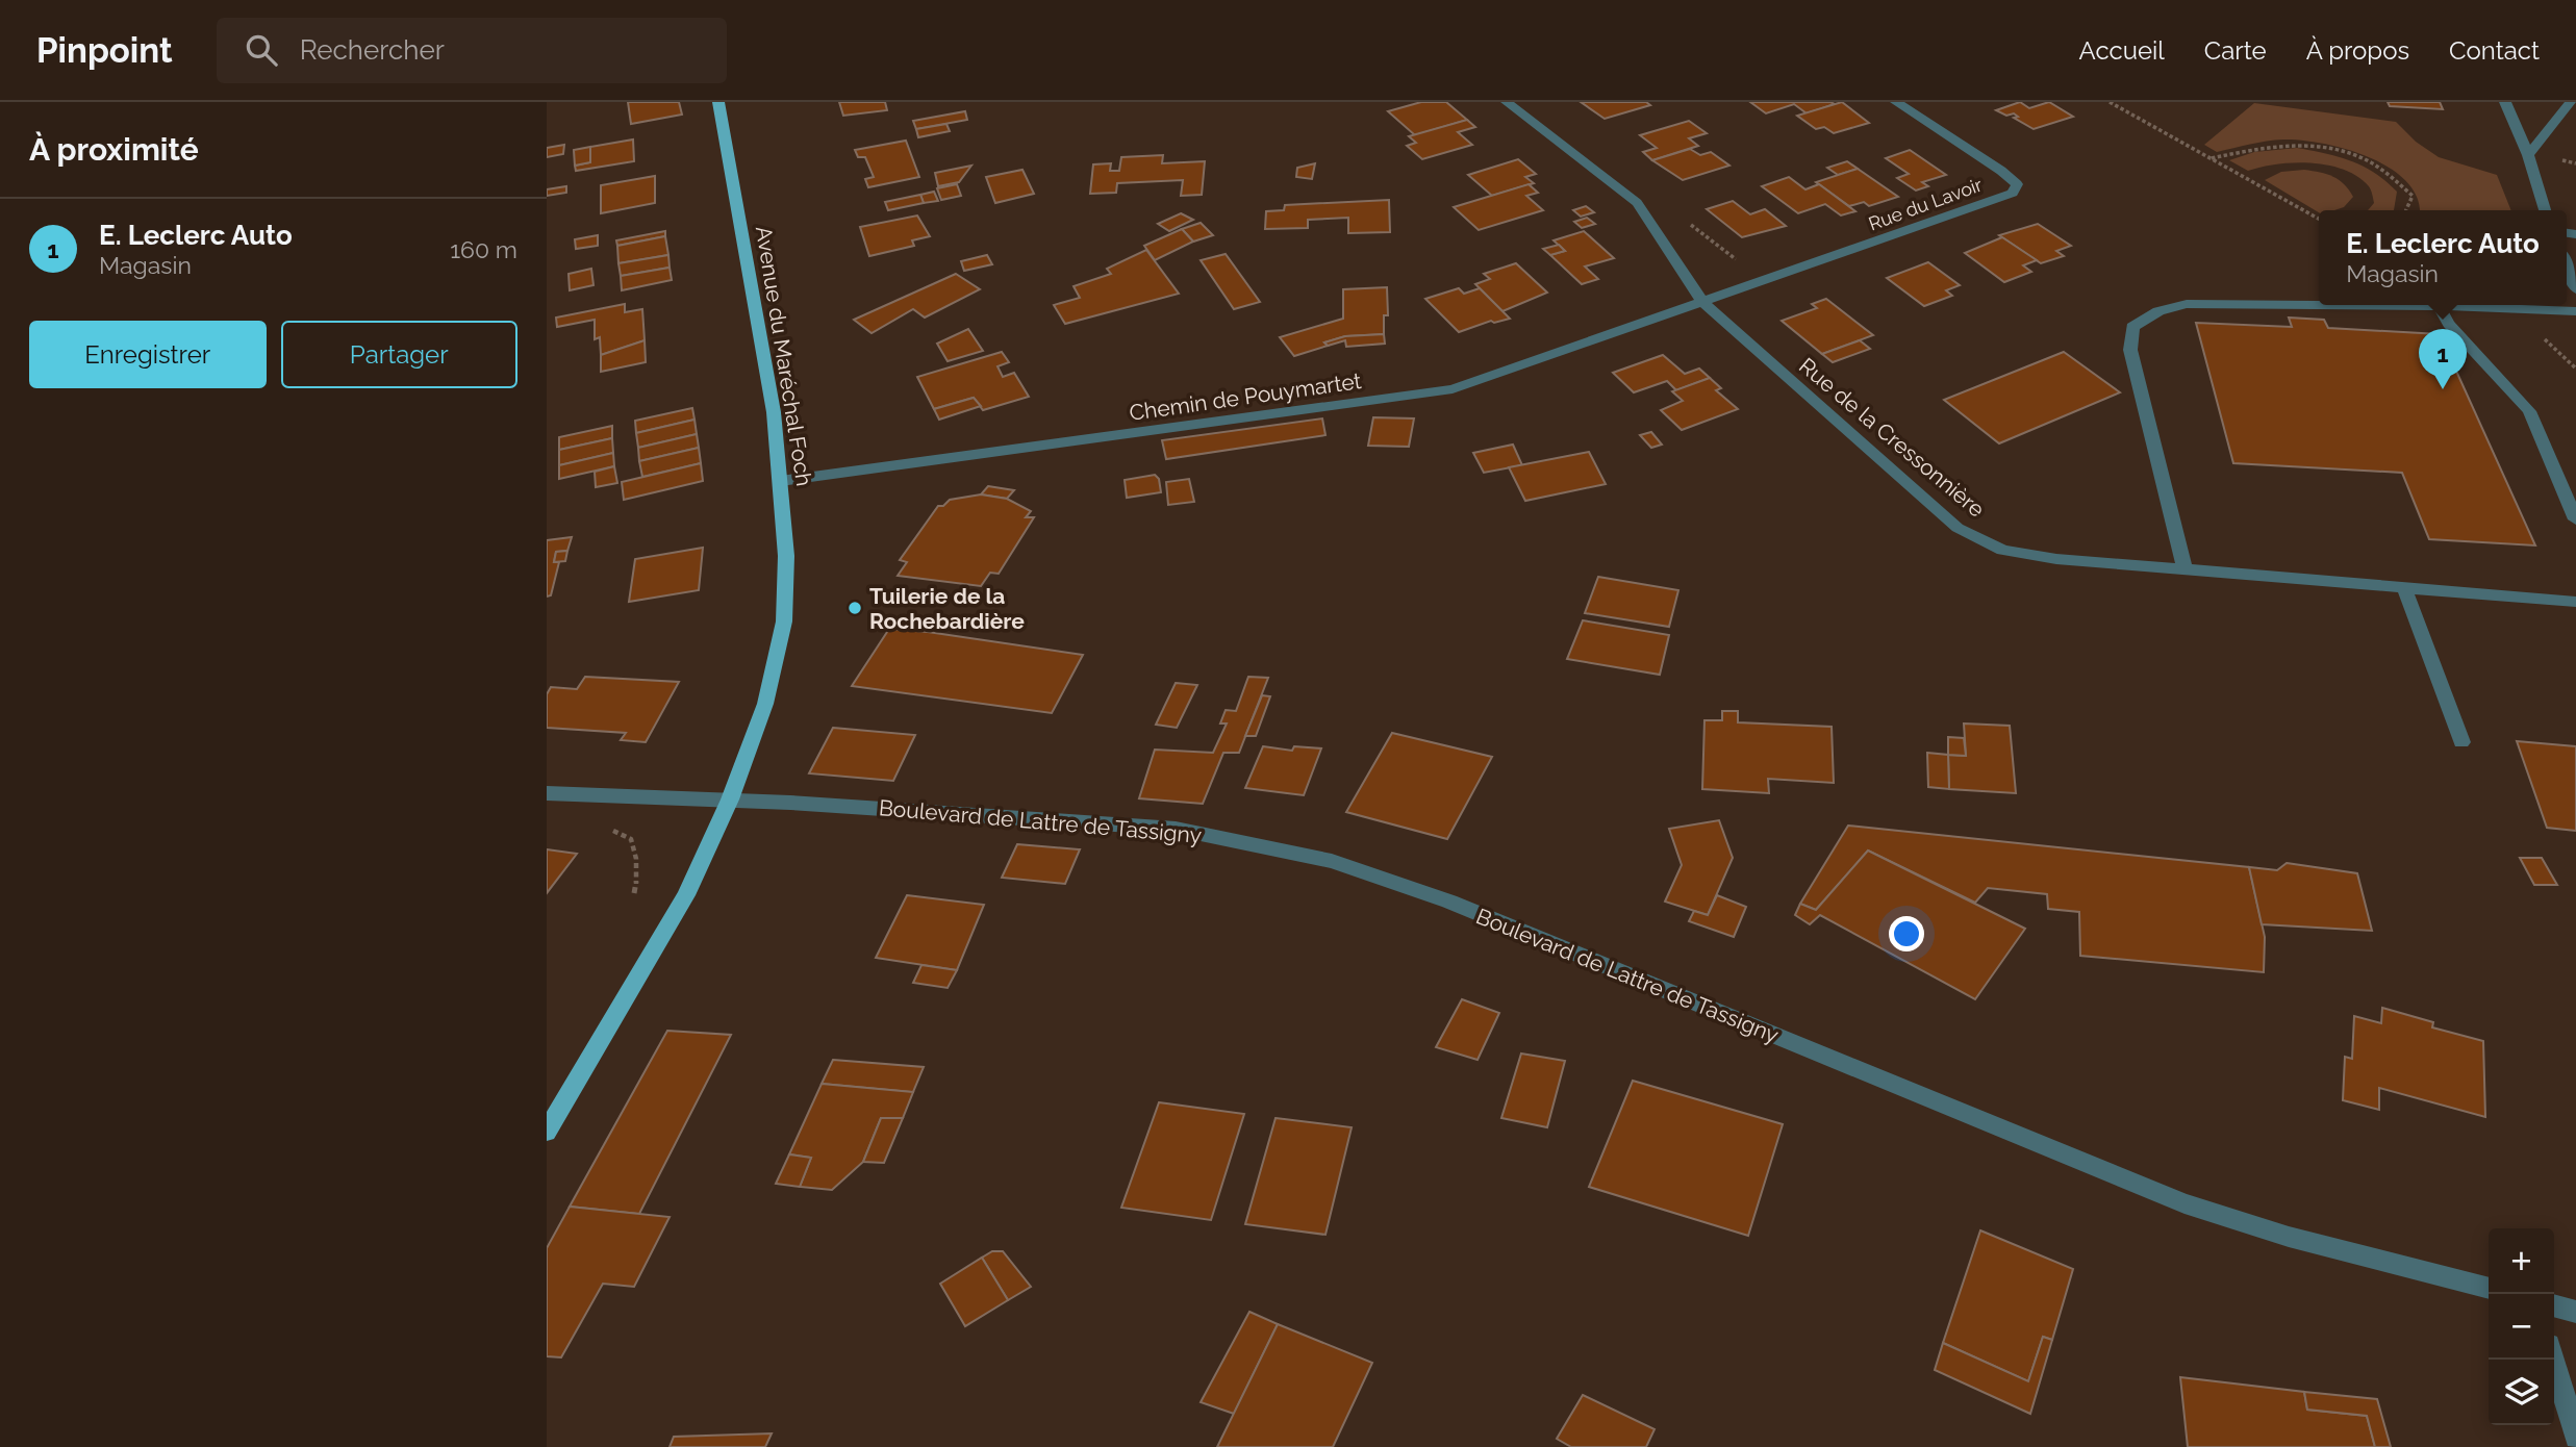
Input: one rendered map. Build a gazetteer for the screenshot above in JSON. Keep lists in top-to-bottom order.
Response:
{
  "streets": {
    "main road": ["Avenue du Maréchal Foch"],
    "street": [
      "Rue du Lavoir",
      "Chemin de Pouymartet",
      "Rue de la Cressonnière",
      "Boulevard de Lattre de Tassigny"
    ]
  },
  "crossings": [
    ["Rue du Lavoir", "Chemin de Pouymartet"],
    ["Rue du Lavoir", "Rue de la Cressonnière"],
    ["Avenue du Maréchal Foch", "Chemin de Pouymartet"],
    ["Avenue du Maréchal Foch", "Boulevard de Lattre de Tassigny"],
    ["Chemin de Pouymartet", "Rue de la Cressonnière"]
  ],
  "places": ["Tuilerie de la Rochebardière"],
  "page": {
    "header": "Pinpoint",
    "search": "Rechercher",
    "nav": [
      "Accueil",
      "Carte",
      "À propos",
      "Contact"
    ],
    "heading": "À proximité",
    "list": [
      {
        "mark": "1",
        "name": "E. Leclerc Auto",
        "note": "Magasin",
        "value": "160 m"
      }
    ],
    "popup": ["E. Leclerc Auto", "Magasin"],
    "buttons": ["Enregistrer", "Partager"],
    "pins": "1",
    "map_buttons": ["+", "−"]
  }
}
